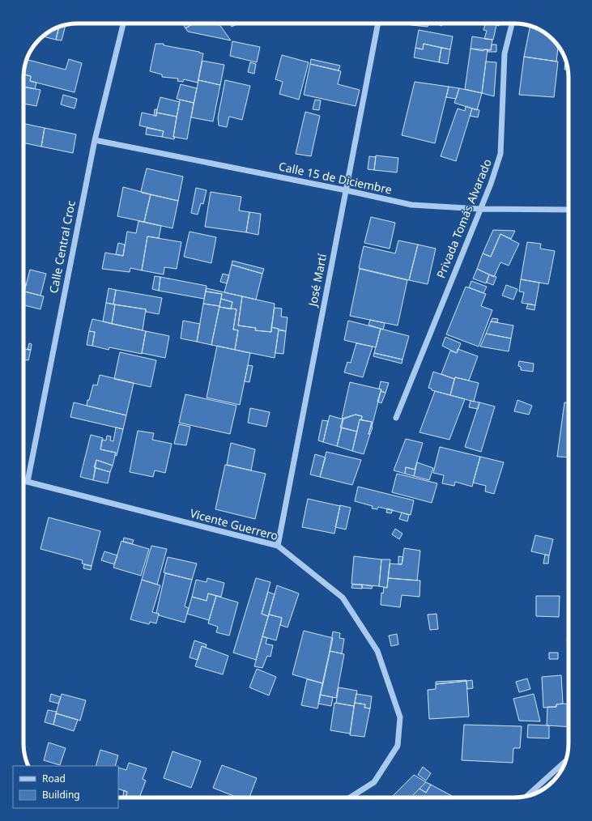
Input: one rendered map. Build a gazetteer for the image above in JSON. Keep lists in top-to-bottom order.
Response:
{
  "streets": {
    "street": [
      "Calle 15 de Diciembre",
      "Privada Tomás Alvarado",
      "Calle Central Croc",
      "José Martí",
      "Vicente Guerrero"
    ]
  },
  "crossings": [
    ["Calle 15 de Diciembre", "Privada Tomás Alvarado"],
    ["Calle 15 de Diciembre", "Calle Central Croc"],
    ["Calle 15 de Diciembre", "José Martí"],
    ["Calle Central Croc", "Vicente Guerrero"],
    ["José Martí", "Vicente Guerrero"]
  ],
  "legend": ["Road", "Building"]
}
